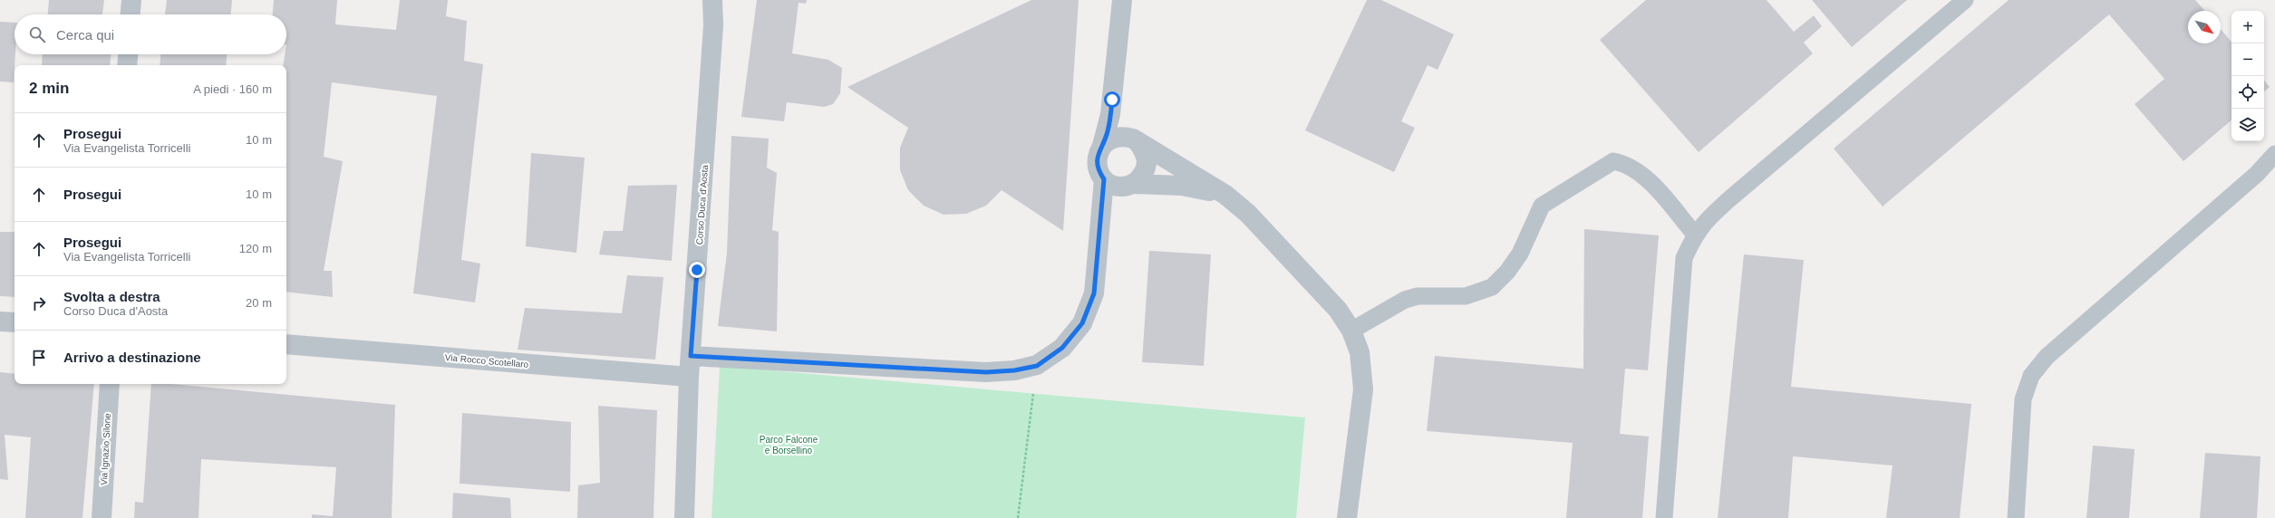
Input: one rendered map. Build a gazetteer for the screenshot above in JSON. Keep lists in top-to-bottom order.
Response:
{
  "streets": {
    "street": ["Corso Duca d'Aosta", "Via Rocco Scotellaro", "Via Ignazio Silone"]
  },
  "crossings": [
    ["Corso Duca d'Aosta", "Via Rocco Scotellaro"]
  ],
  "parks": ["Parco Falcone e Borsellino"],
  "north": "bottom right",
  "page": {
    "map_buttons": ["+", "−"],
    "search": "Cerca qui",
    "heading": ["2 min", "A piedi · 160 m"],
    "list": [
      ["Prosegui", "Via Evangelista Torricelli", "10 m"],
      ["Prosegui", "10 m"],
      ["Prosegui", "Via Evangelista Torricelli", "120 m"],
      ["Svolta a destra", "Corso Duca d'Aosta", "20 m"],
      "Arrivo a destinazione"
    ]
  }
}
